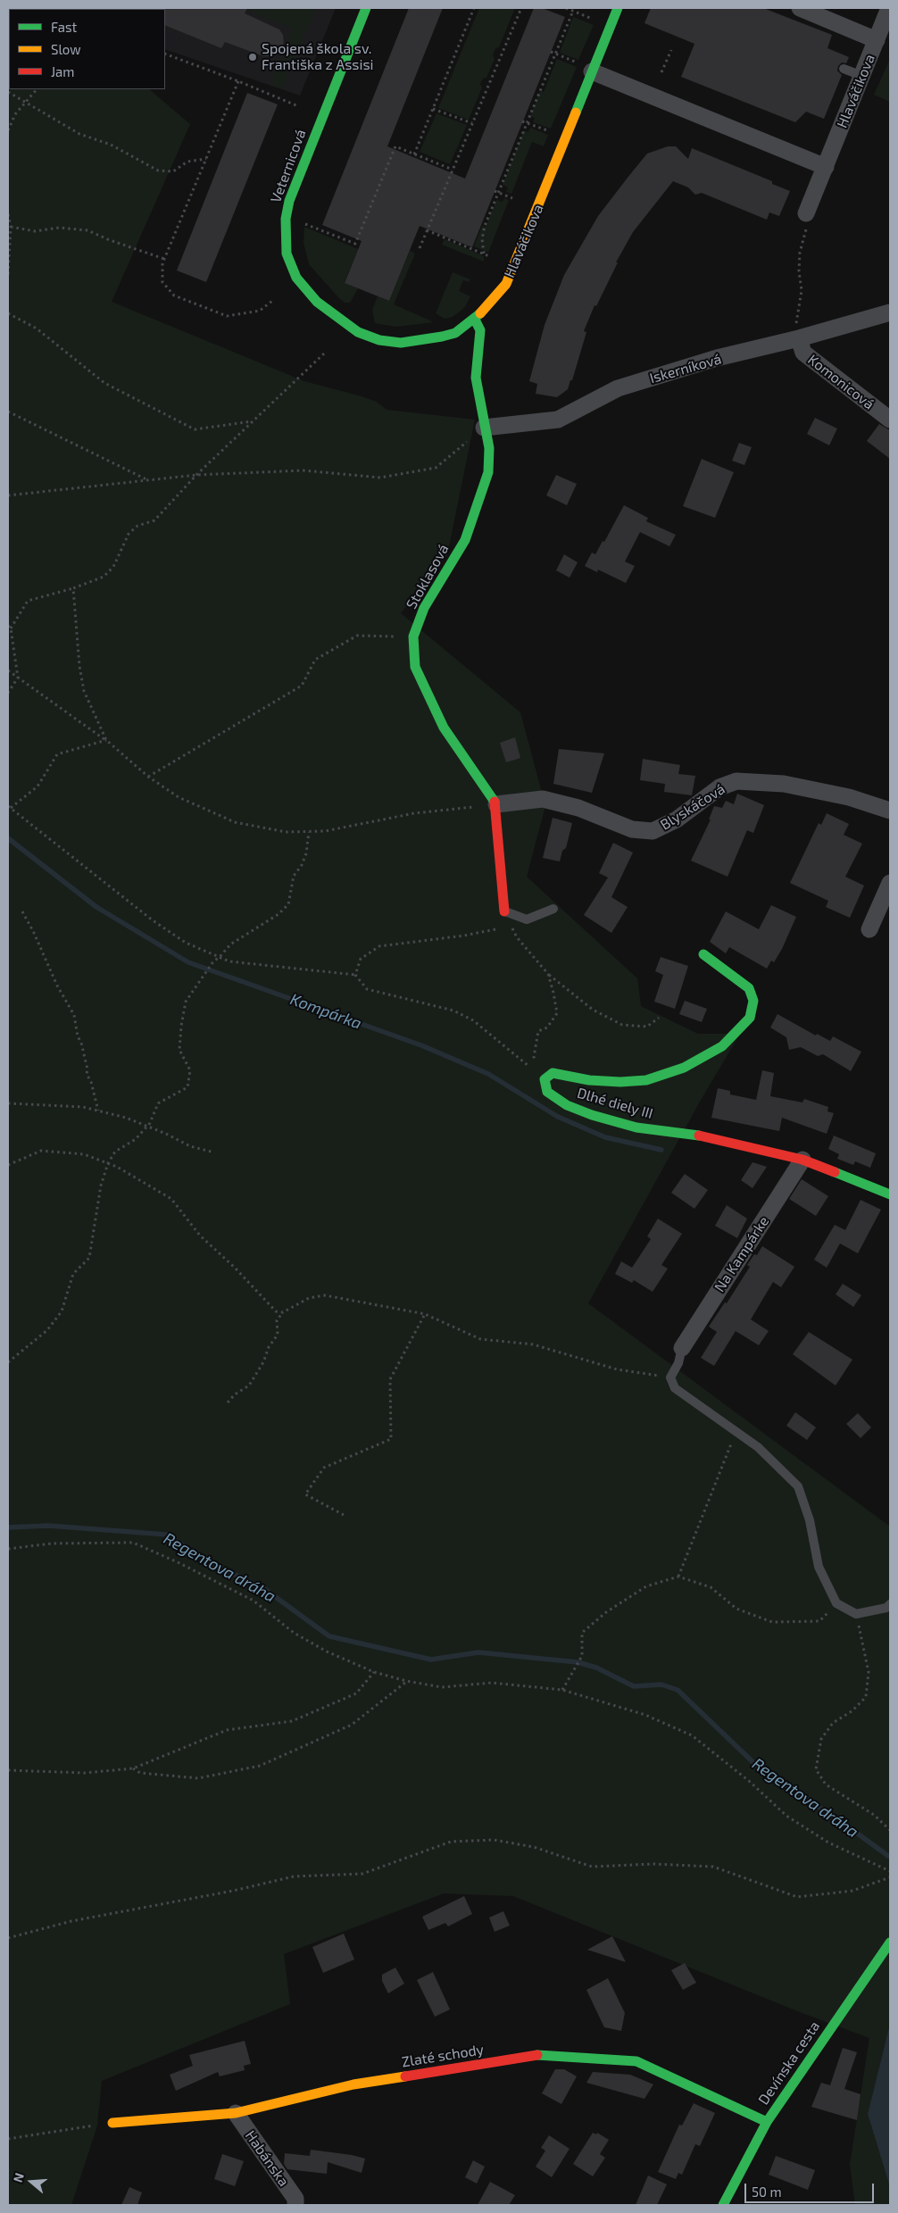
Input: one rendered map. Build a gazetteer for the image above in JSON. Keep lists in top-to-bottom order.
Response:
{
  "streets": {
    "street": [
      "Hlaváčikova",
      "Veternicová",
      "Iskerníková",
      "Komonicová",
      "Stoklasová",
      "Blyskáčová",
      "Dlhé diely III",
      "Na Kampárke",
      "Zlaté schody",
      "Devínska cesta",
      "Habánska"
    ]
  },
  "crossings": [
    ["Hlaváčikova", "Veternicová"],
    ["Hlaváčikova", "Stoklasová"],
    ["Iskerníková", "Komonicová"],
    ["Iskerníková", "Stoklasová"],
    ["Stoklasová", "Blyskáčová"],
    ["Dlhé diely III", "Na Kampárke"],
    ["Zlaté schody", "Devínska cesta"],
    ["Zlaté schody", "Habánska"]
  ],
  "water": ["Kompárka", "Regentova dráha"],
  "places": ["Spojená škola sv. Františka z Assisi"],
  "legend": ["Fast", "Slow", "Jam"],
  "scale_bar": "50 m",
  "north": "left"
}
